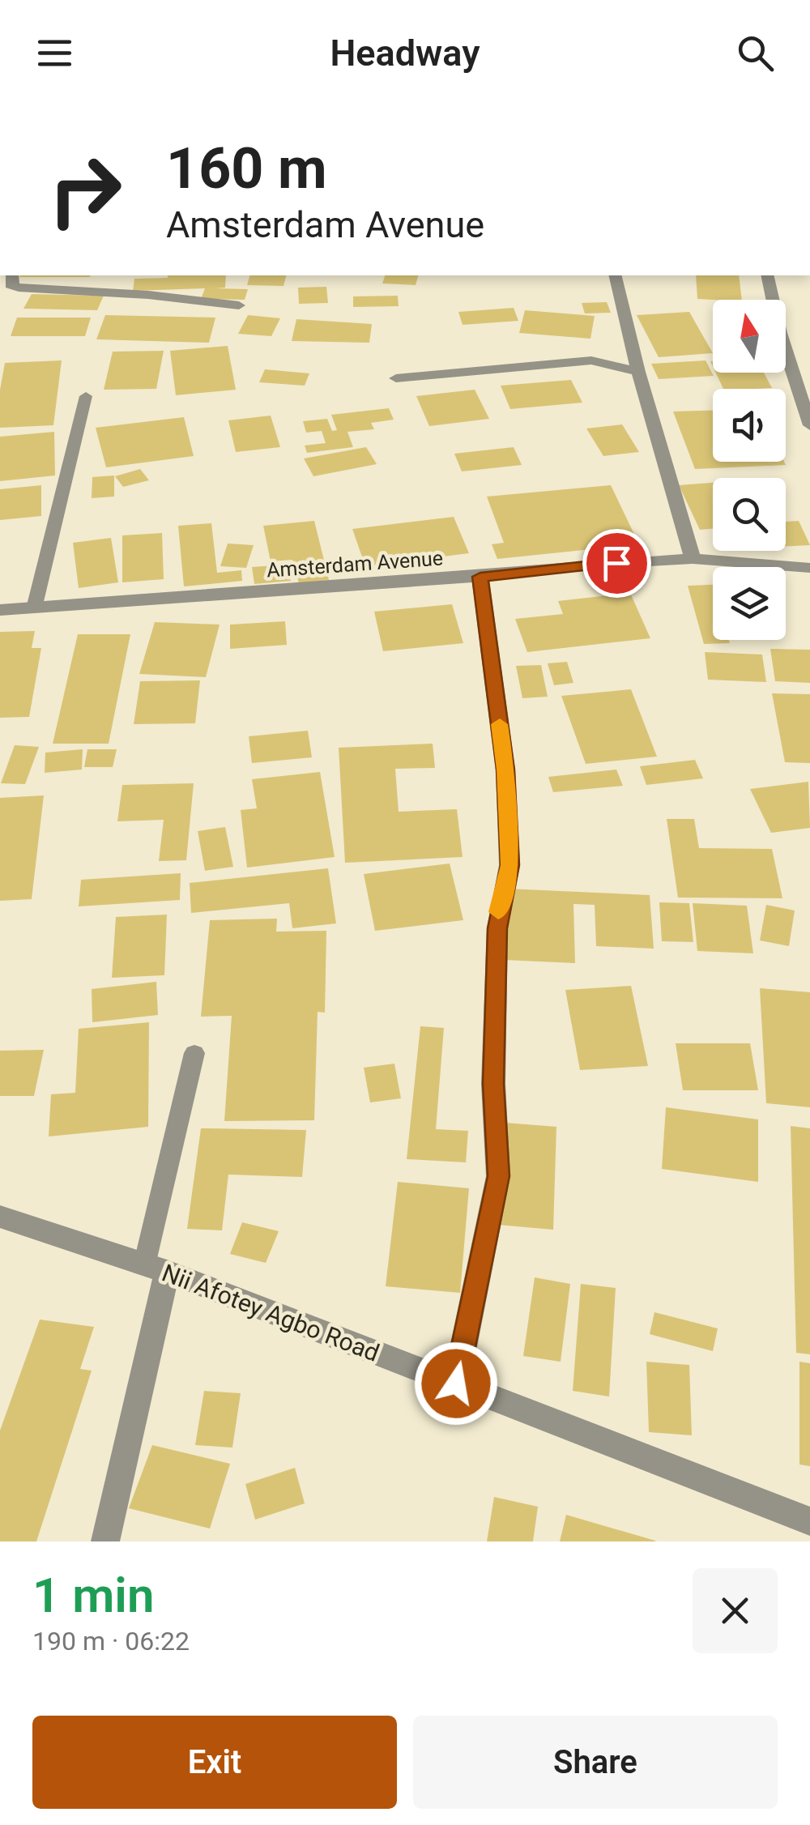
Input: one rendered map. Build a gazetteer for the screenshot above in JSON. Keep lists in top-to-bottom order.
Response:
{
  "streets": {
    "street": ["Amsterdam Avenue", "Nii Afotey Agbo Road"]
  },
  "north": "top",
  "page": {
    "header": "Headway",
    "turn": ["160 m", "Amsterdam Avenue"],
    "heading": ["1 min", "190 m · 06:22"],
    "buttons": ["Exit", "Share"]
  }
}
